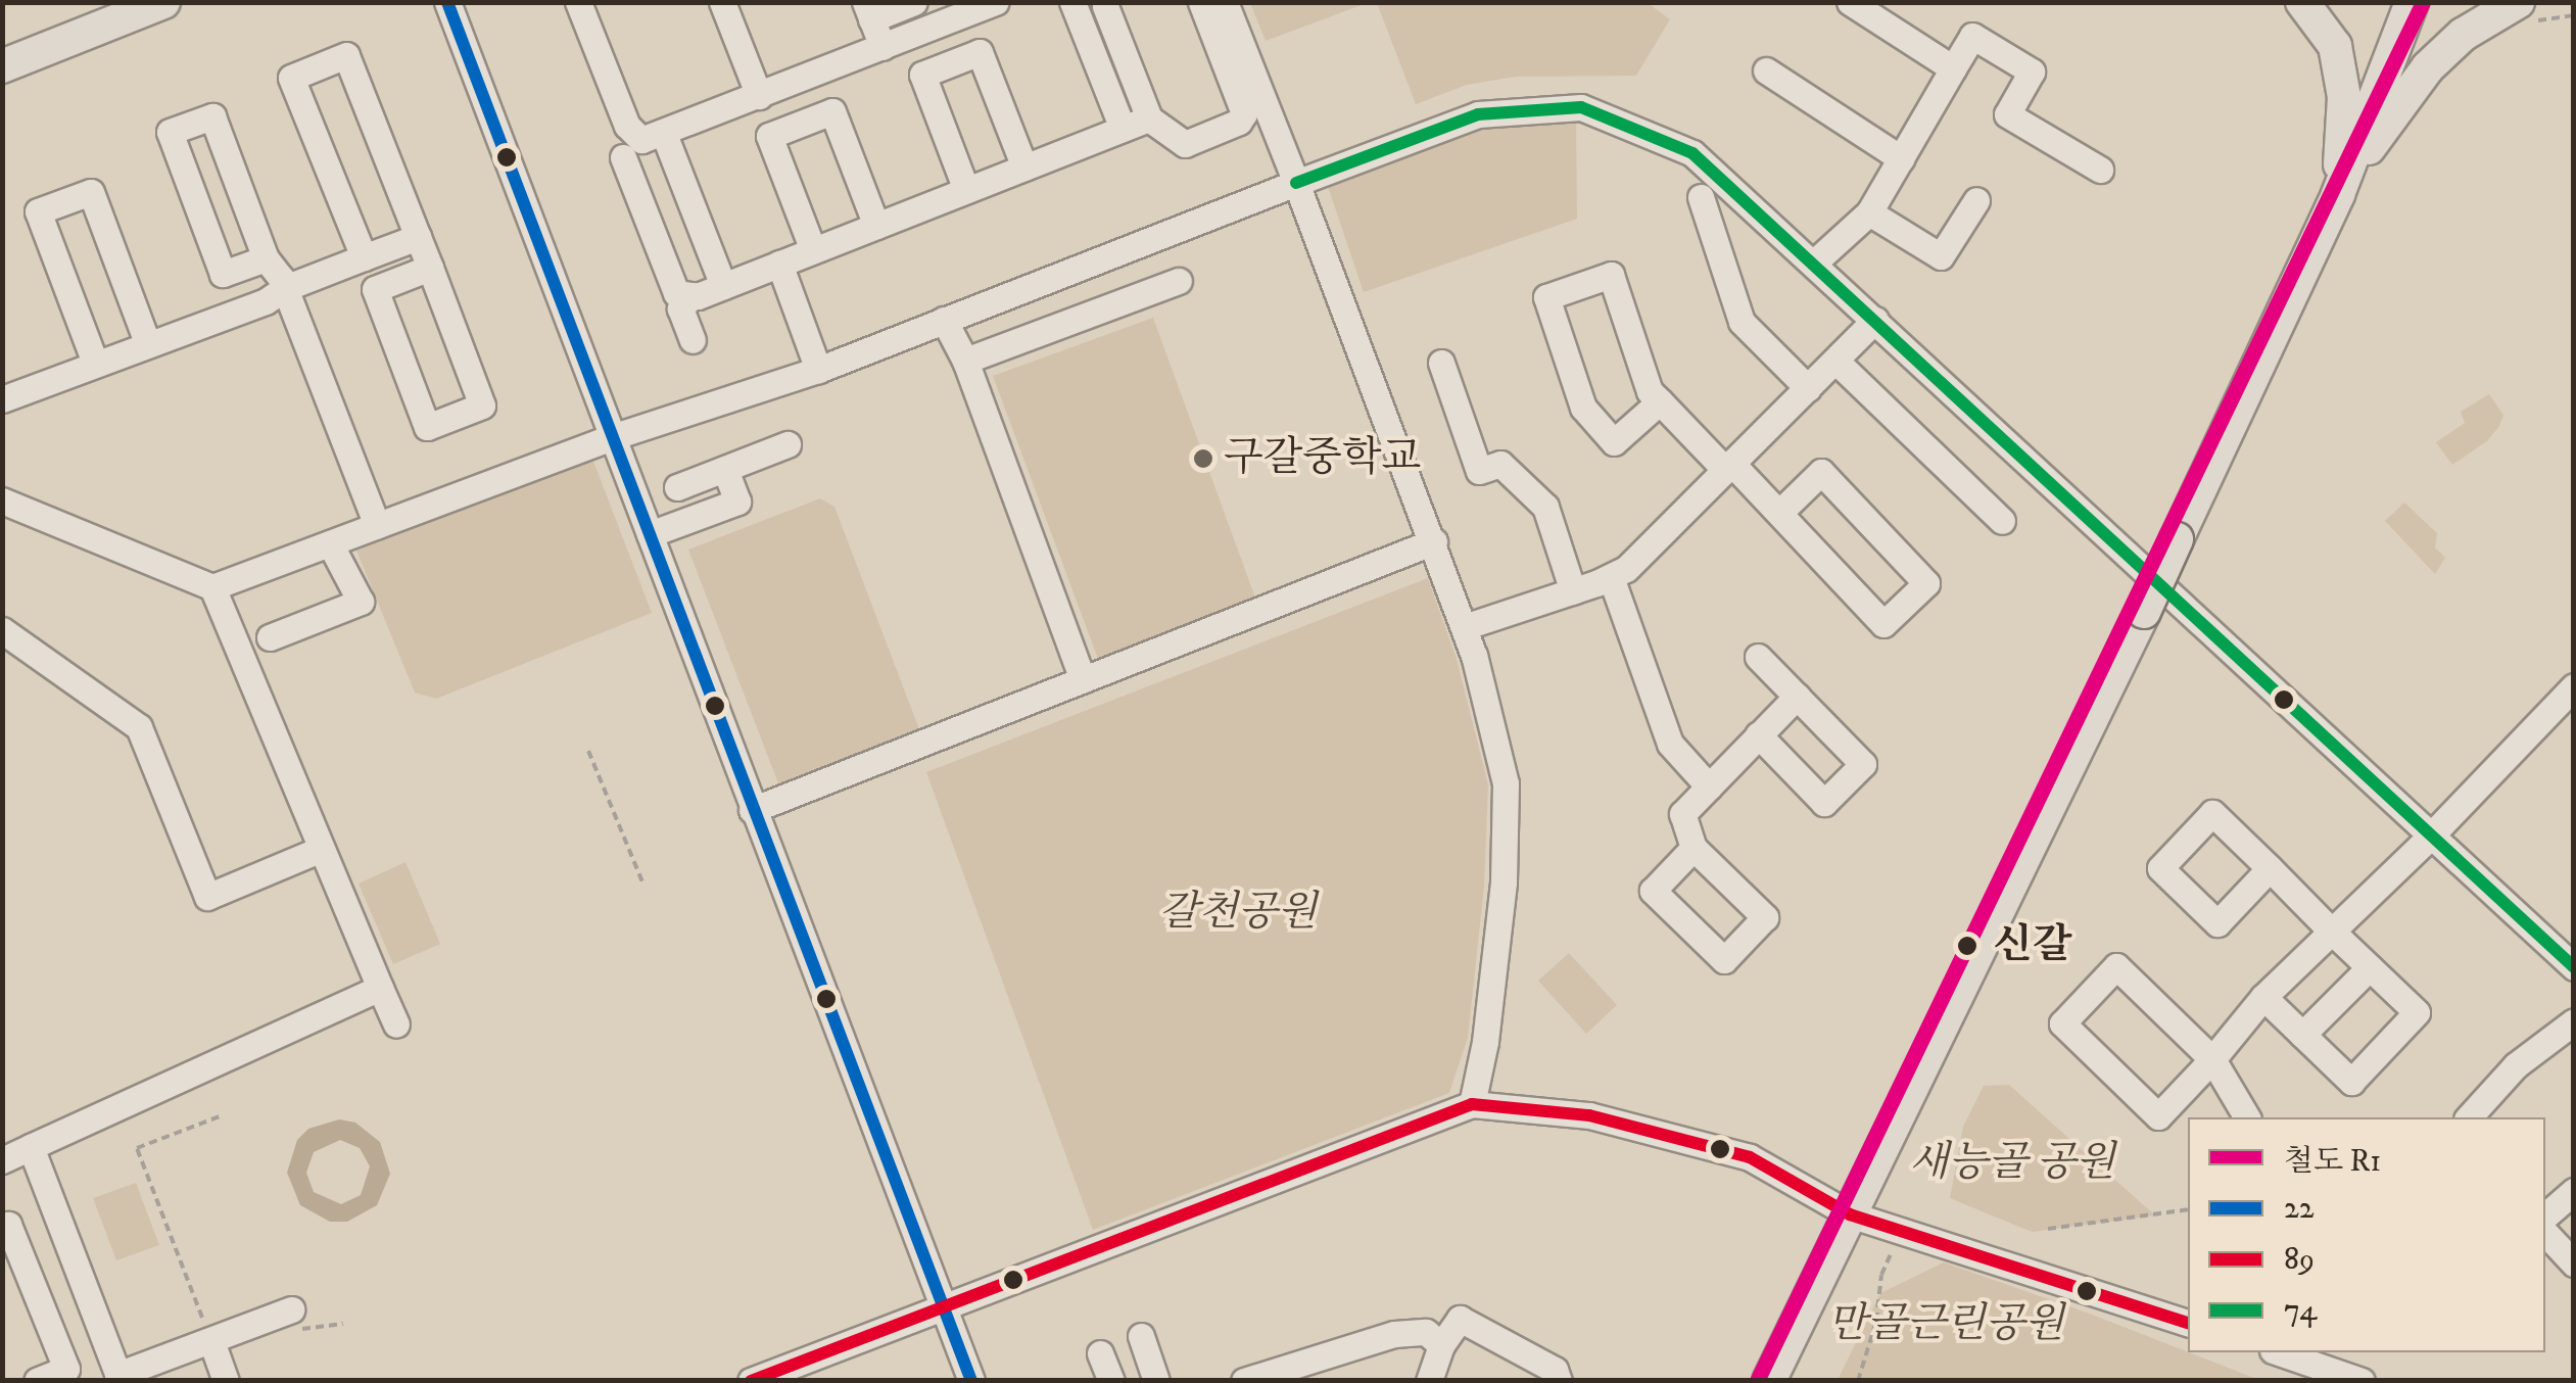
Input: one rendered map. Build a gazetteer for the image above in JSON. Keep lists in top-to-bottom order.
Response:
{
  "parks": ["갈천공원", "새능골 공원", "만골근린공원"],
  "places": ["구갈중학교", "신갈"],
  "lines": [
    "rail line R1",
    "transit line 22",
    "transit line 74",
    "transit line 89"
  ],
  "legend": [
    "철도 R1",
    "22",
    "89",
    "74"
  ]
}
